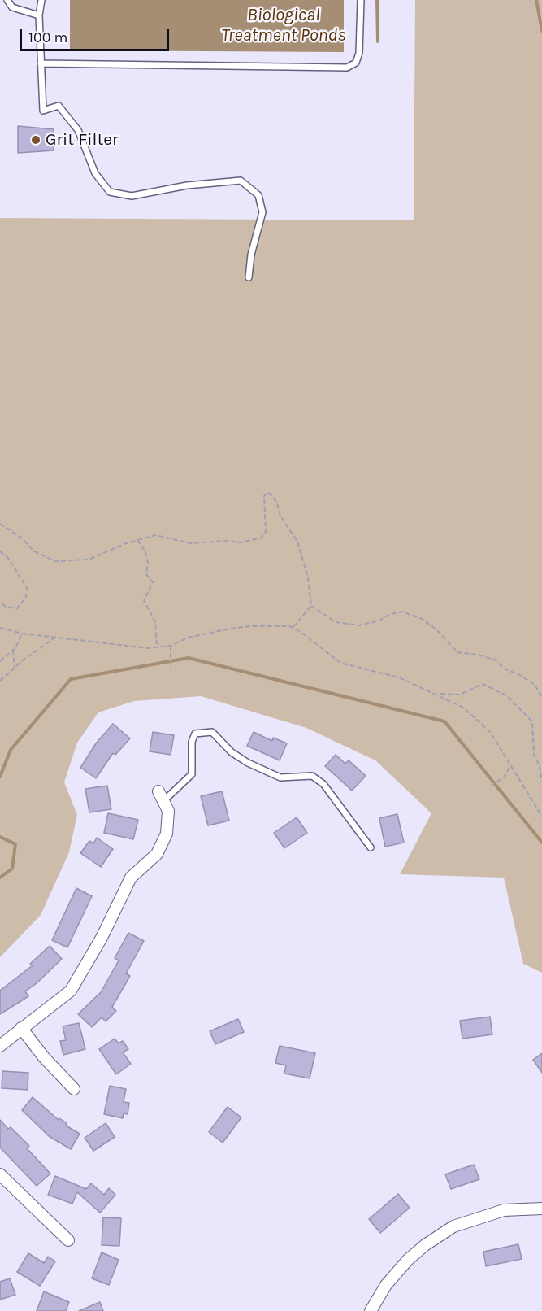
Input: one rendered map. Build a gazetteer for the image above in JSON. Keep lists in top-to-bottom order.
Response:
{
  "water": ["Biological Treatment Ponds"],
  "places": ["Grit Filter"],
  "scale_bar": "100 m"
}
